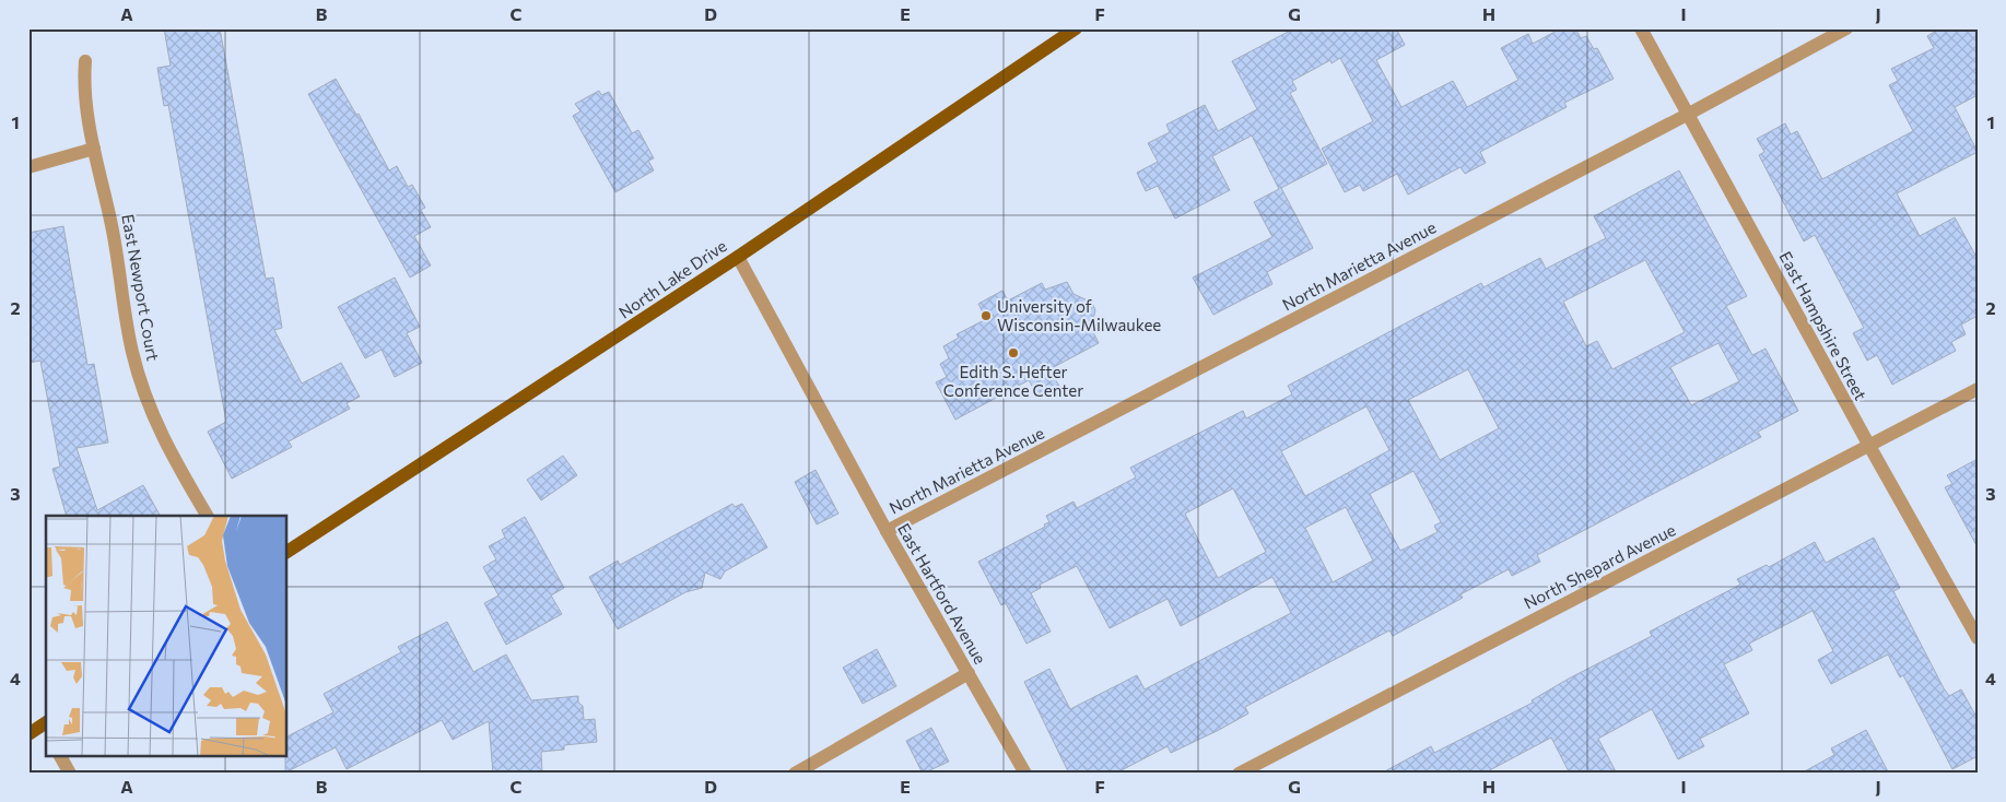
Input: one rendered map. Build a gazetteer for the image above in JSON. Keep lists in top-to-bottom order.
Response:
{
  "streets": {
    "main road": ["North Lake Drive"],
    "street": [
      "North Marietta Avenue",
      "East Newport Court",
      "East Hampshire Street",
      "North Shepard Avenue",
      "East Hartford Avenue"
    ]
  },
  "crossings": [
    ["North Marietta Avenue", "East Hampshire Street"],
    ["North Marietta Avenue", "East Hartford Avenue"],
    ["North Lake Drive", "East Hartford Avenue"],
    ["East Hampshire Street", "North Shepard Avenue"]
  ],
  "places": ["University of Wisconsin-Milwaukee", "Edith S. Hefter Conference Center"],
  "grid": {
    "columns": [
      "A",
      "B",
      "C",
      "D",
      "E",
      "F",
      "G",
      "H",
      "I",
      "J"
    ],
    "rows": [
      "1",
      "2",
      "3",
      "4"
    ]
  }
}
